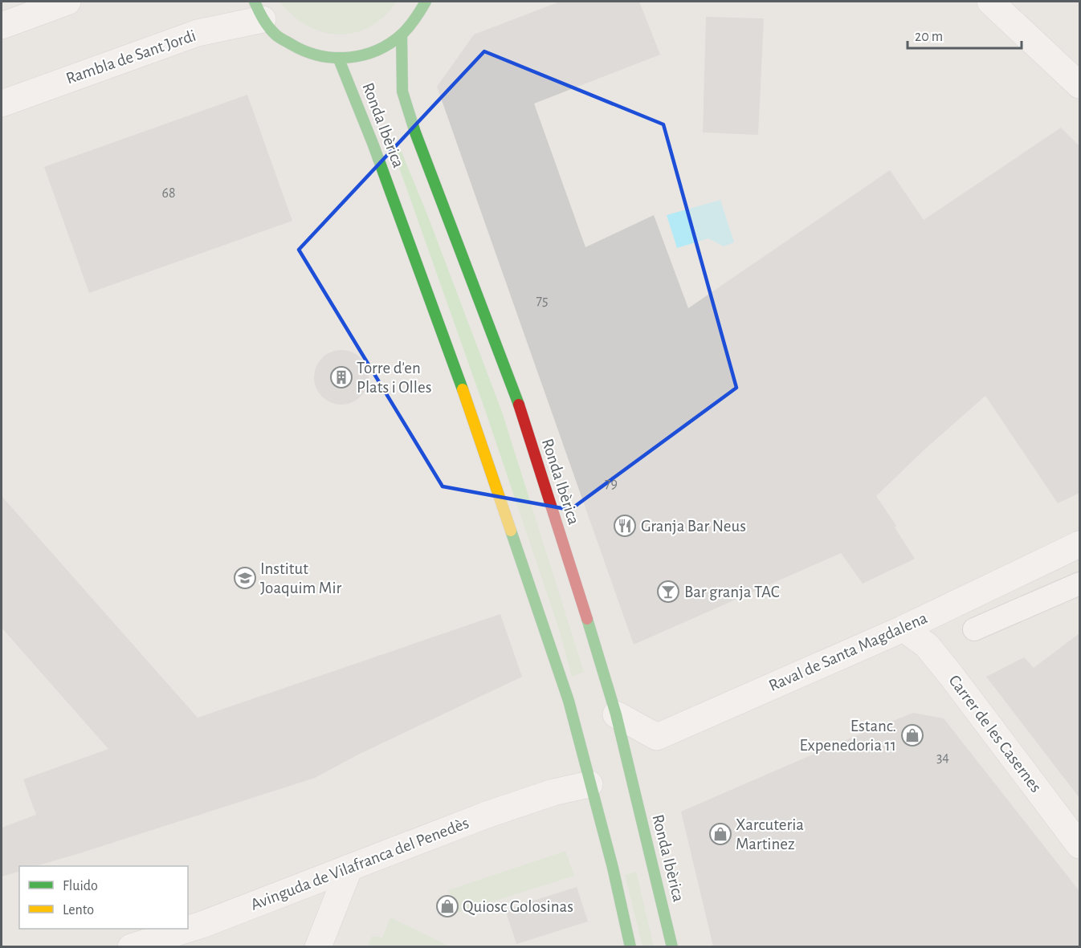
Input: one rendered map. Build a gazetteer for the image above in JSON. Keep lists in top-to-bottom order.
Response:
{
  "streets": {
    "street": [
      "Rambla de Sant Jordi",
      "Ronda Ibèrica",
      "Raval de Santa Magdalena",
      "Carrer de les Casernes",
      "Avinguda de Vilafranca del Penedès"
    ]
  },
  "crossings": [
    ["Ronda Ibèrica", "Raval de Santa Magdalena"],
    ["Ronda Ibèrica", "Avinguda de Vilafranca del Penedès"],
    ["Raval de Santa Magdalena", "Carrer de les Casernes"]
  ],
  "places": {
    "building": ["Torre d'en Plats i Olles"],
    "restaurant": ["Granja Bar Neus"],
    "school or university": ["Institut Joaquim Mir"],
    "bar": ["Bar granja TAC"],
    "shop": ["Estanc. Expenedoria 11", "Xarcuteria Martinez", "Quiosc Golosinas"]
  },
  "house_numbers": [
    "68",
    "75",
    "79",
    "34"
  ],
  "legend": ["Fluido", "Lento"],
  "scale_bar": "20 m"
}
